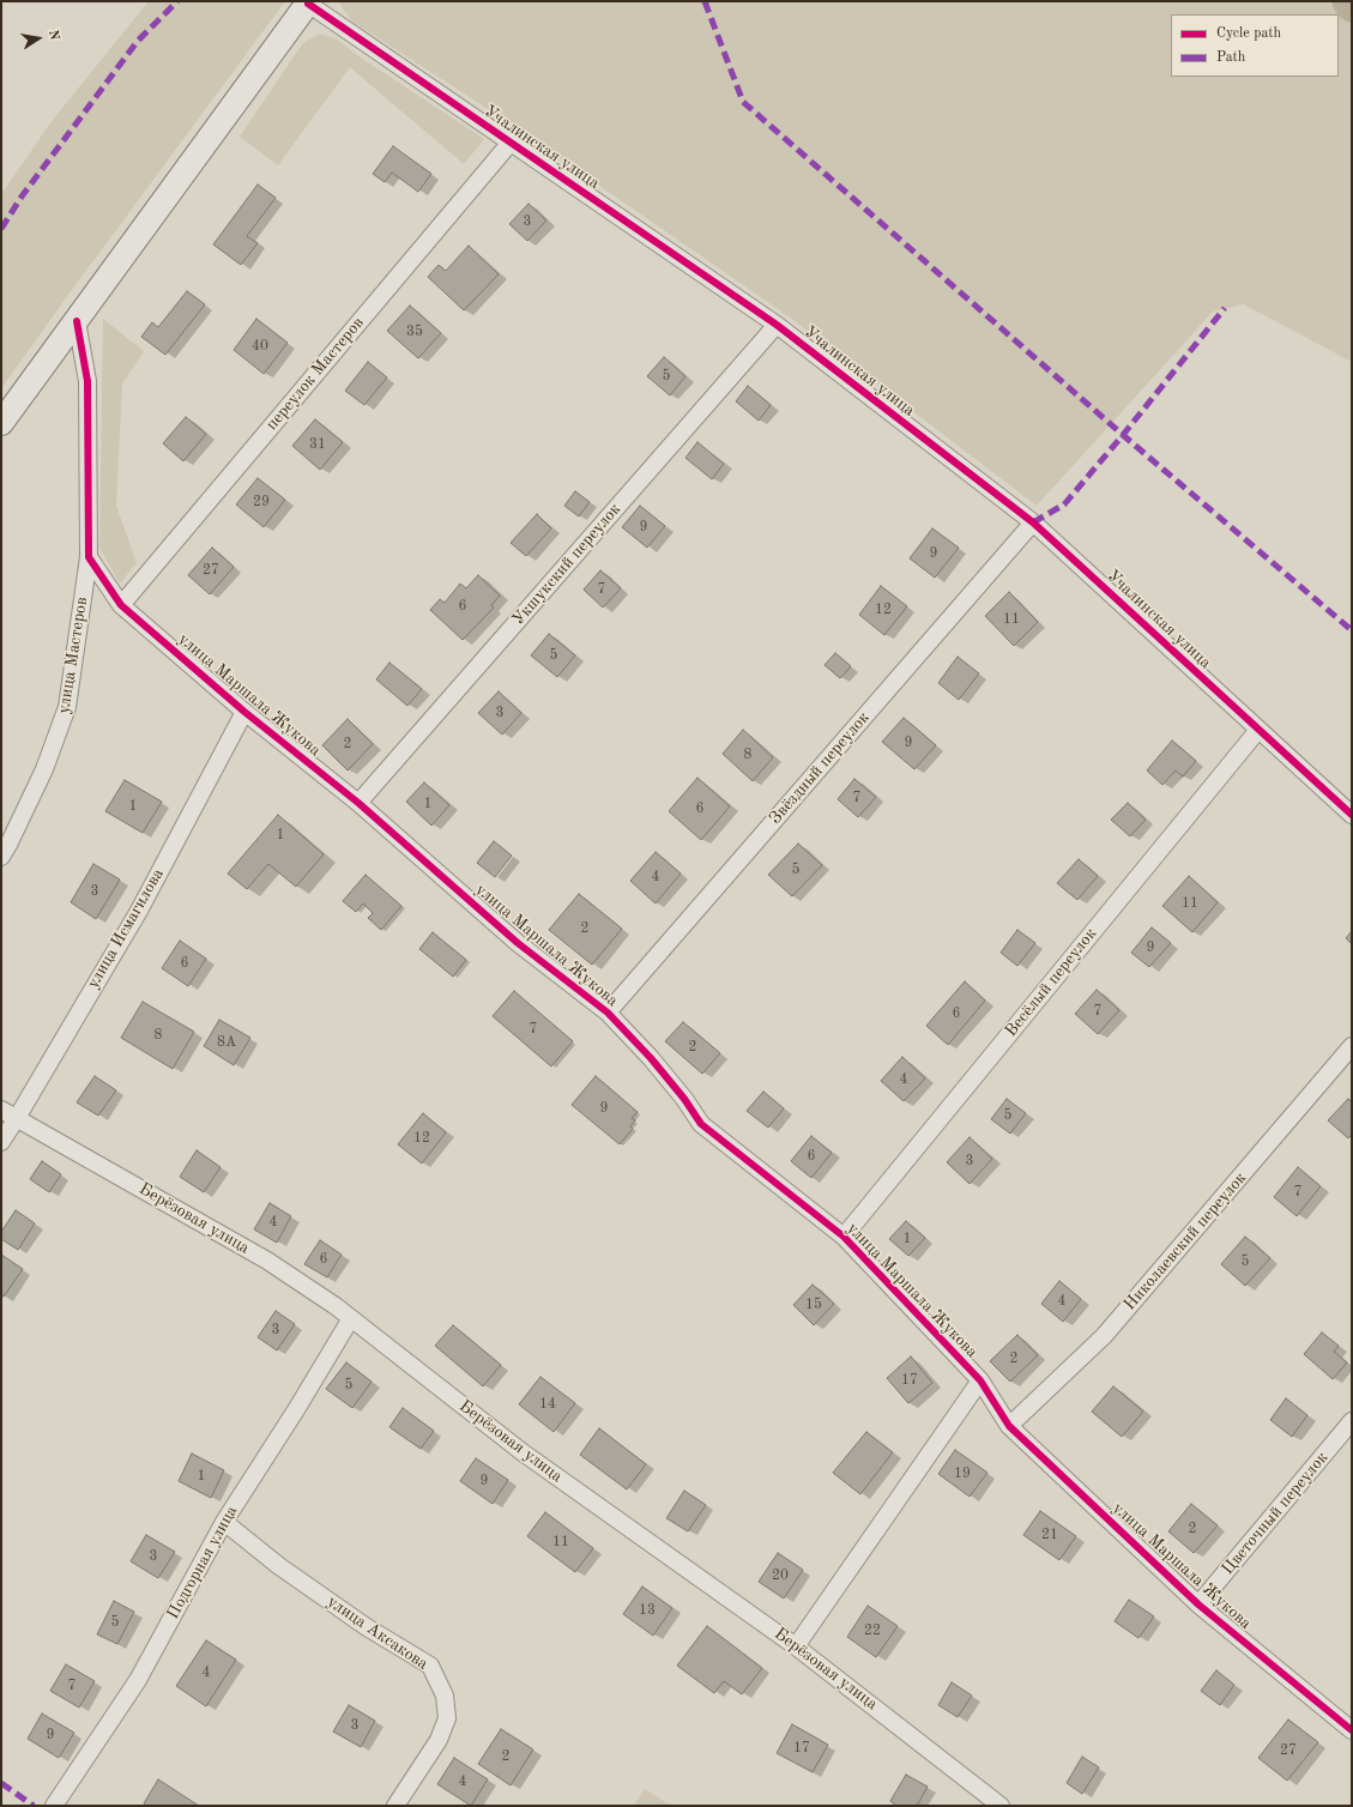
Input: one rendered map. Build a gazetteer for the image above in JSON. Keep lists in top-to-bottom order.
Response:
{
  "streets": {
    "street": [
      "Учалинская улица",
      "переулок Мастеров",
      "Укшукский переулок",
      "улица Мастеров",
      "улица Маршала Жукова",
      "Звёздный переулок",
      "улица Исмагилова",
      "Весёлый переулок",
      "Берёзовая улица",
      "Николаевский переулок",
      "Цветочный переулок",
      "Подгорная улица",
      "улица Аксакова"
    ]
  },
  "crossings": [
    ["Учалинская улица", "переулок Мастеров"],
    ["Учалинская улица", "Укшукский переулок"],
    ["Учалинская улица", "Звёздный переулок"],
    ["Учалинская улица", "Весёлый переулок"],
    ["переулок Мастеров", "улица Маршала Жукова"],
    ["Укшукский переулок", "улица Маршала Жукова"],
    ["улица Мастеров", "улица Маршала Жукова"],
    ["улица Маршала Жукова", "Звёздный переулок"],
    ["улица Маршала Жукова", "улица Исмагилова"],
    ["улица Маршала Жукова", "Весёлый переулок"],
    ["улица Маршала Жукова", "Николаевский переулок"],
    ["улица Маршала Жукова", "Цветочный переулок"],
    ["улица Исмагилова", "Берёзовая улица"],
    ["Берёзовая улица", "Подгорная улица"],
    ["Подгорная улица", "улица Аксакова"]
  ],
  "house_numbers": [
    "3",
    "35",
    "40",
    "5",
    "31",
    "29",
    "9",
    "9",
    "27",
    "7",
    "6",
    "12",
    "11",
    "5",
    "3",
    "9",
    "2",
    "8",
    "7",
    "1",
    "1",
    "6",
    "1",
    "5",
    "4",
    "3",
    "11",
    "2",
    "9",
    "6",
    "7",
    "6",
    "7",
    "8",
    "8А",
    "2",
    "4",
    "9",
    "5",
    "12",
    "6",
    "3",
    "7",
    "4",
    "1",
    "6",
    "5",
    "4",
    "15",
    "3",
    "2",
    "17",
    "5",
    "14",
    "19",
    "1",
    "9",
    "2",
    "21",
    "11",
    "3",
    "20",
    "13",
    "5",
    "22",
    "4",
    "7",
    "3",
    "9",
    "17",
    "27",
    "2",
    "4"
  ],
  "legend": ["Cycle path", "Path"],
  "north": "right"
}
